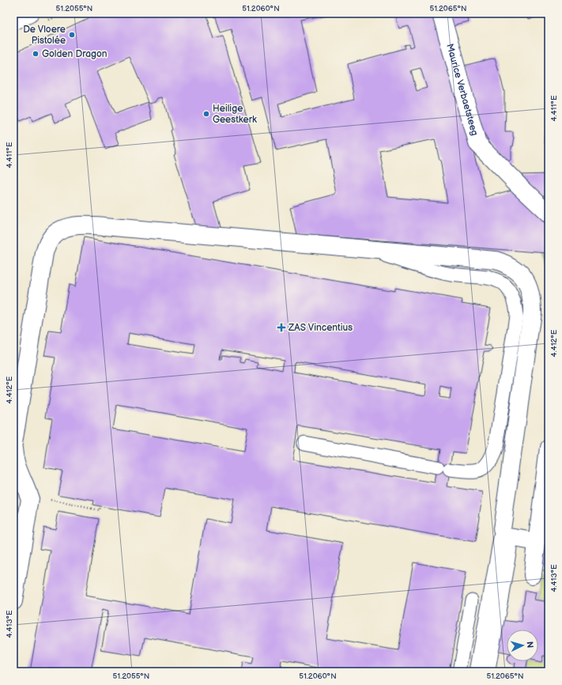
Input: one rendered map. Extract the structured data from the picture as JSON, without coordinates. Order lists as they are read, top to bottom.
{
  "streets": {
    "street": ["Maurice Verbaetsteeg"]
  },
  "places": {
    "other": ["De Vloere Pistolée", "Golden Dragon", "Heilige Geestkerk"],
    "health": ["ZAS Vincentius"]
  },
  "north": "right",
  "coordinates": [
    "51.2055°N",
    "51.2060°N",
    "51.2065°N",
    "4.411°E",
    "4.412°E",
    "4.413°E"
  ]
}
